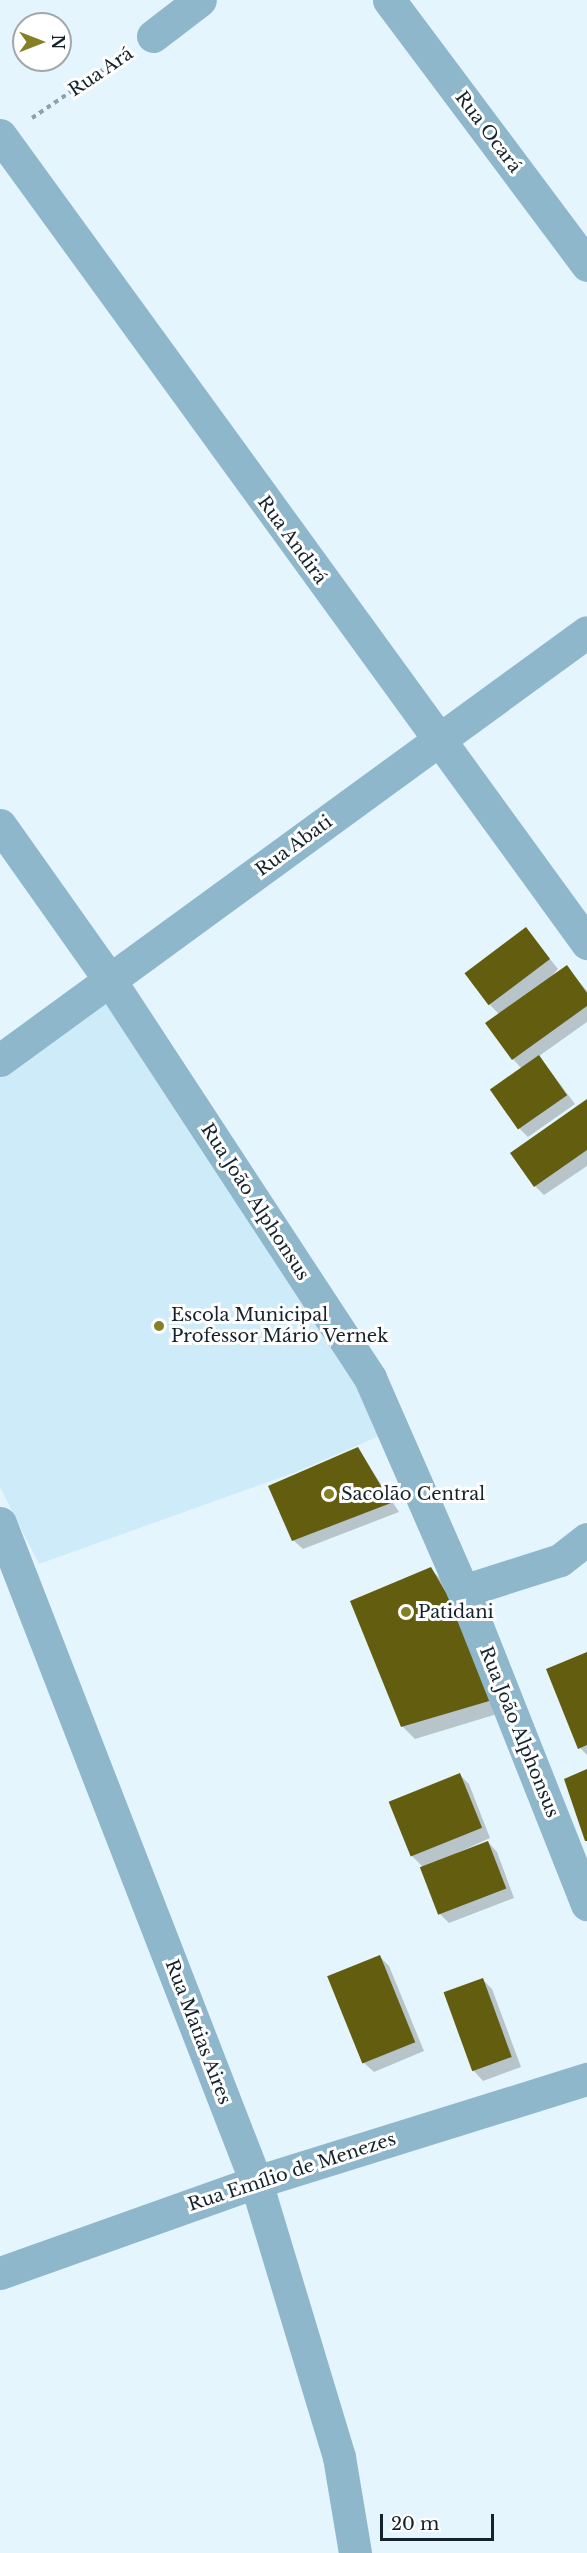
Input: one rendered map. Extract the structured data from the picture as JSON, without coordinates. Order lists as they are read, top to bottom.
{
  "streets": {
    "street": [
      "Rua Ará",
      "Rua Ocará",
      "Rua Andirá",
      "Rua Abati",
      "Rua João Alphonsus",
      "Rua Matias Aires",
      "Rua Emílio de Menezes"
    ]
  },
  "crossings": [
    ["Rua Ará", "Rua Andirá"],
    ["Rua Andirá", "Rua Abati"],
    ["Rua Abati", "Rua João Alphonsus"],
    ["Rua Matias Aires", "Rua Emílio de Menezes"]
  ],
  "places": ["Escola Municipal Professor Mário Vernek", "Sacolão Central", "Patidani"],
  "scale_bar": "20 m",
  "north": "right"
}
